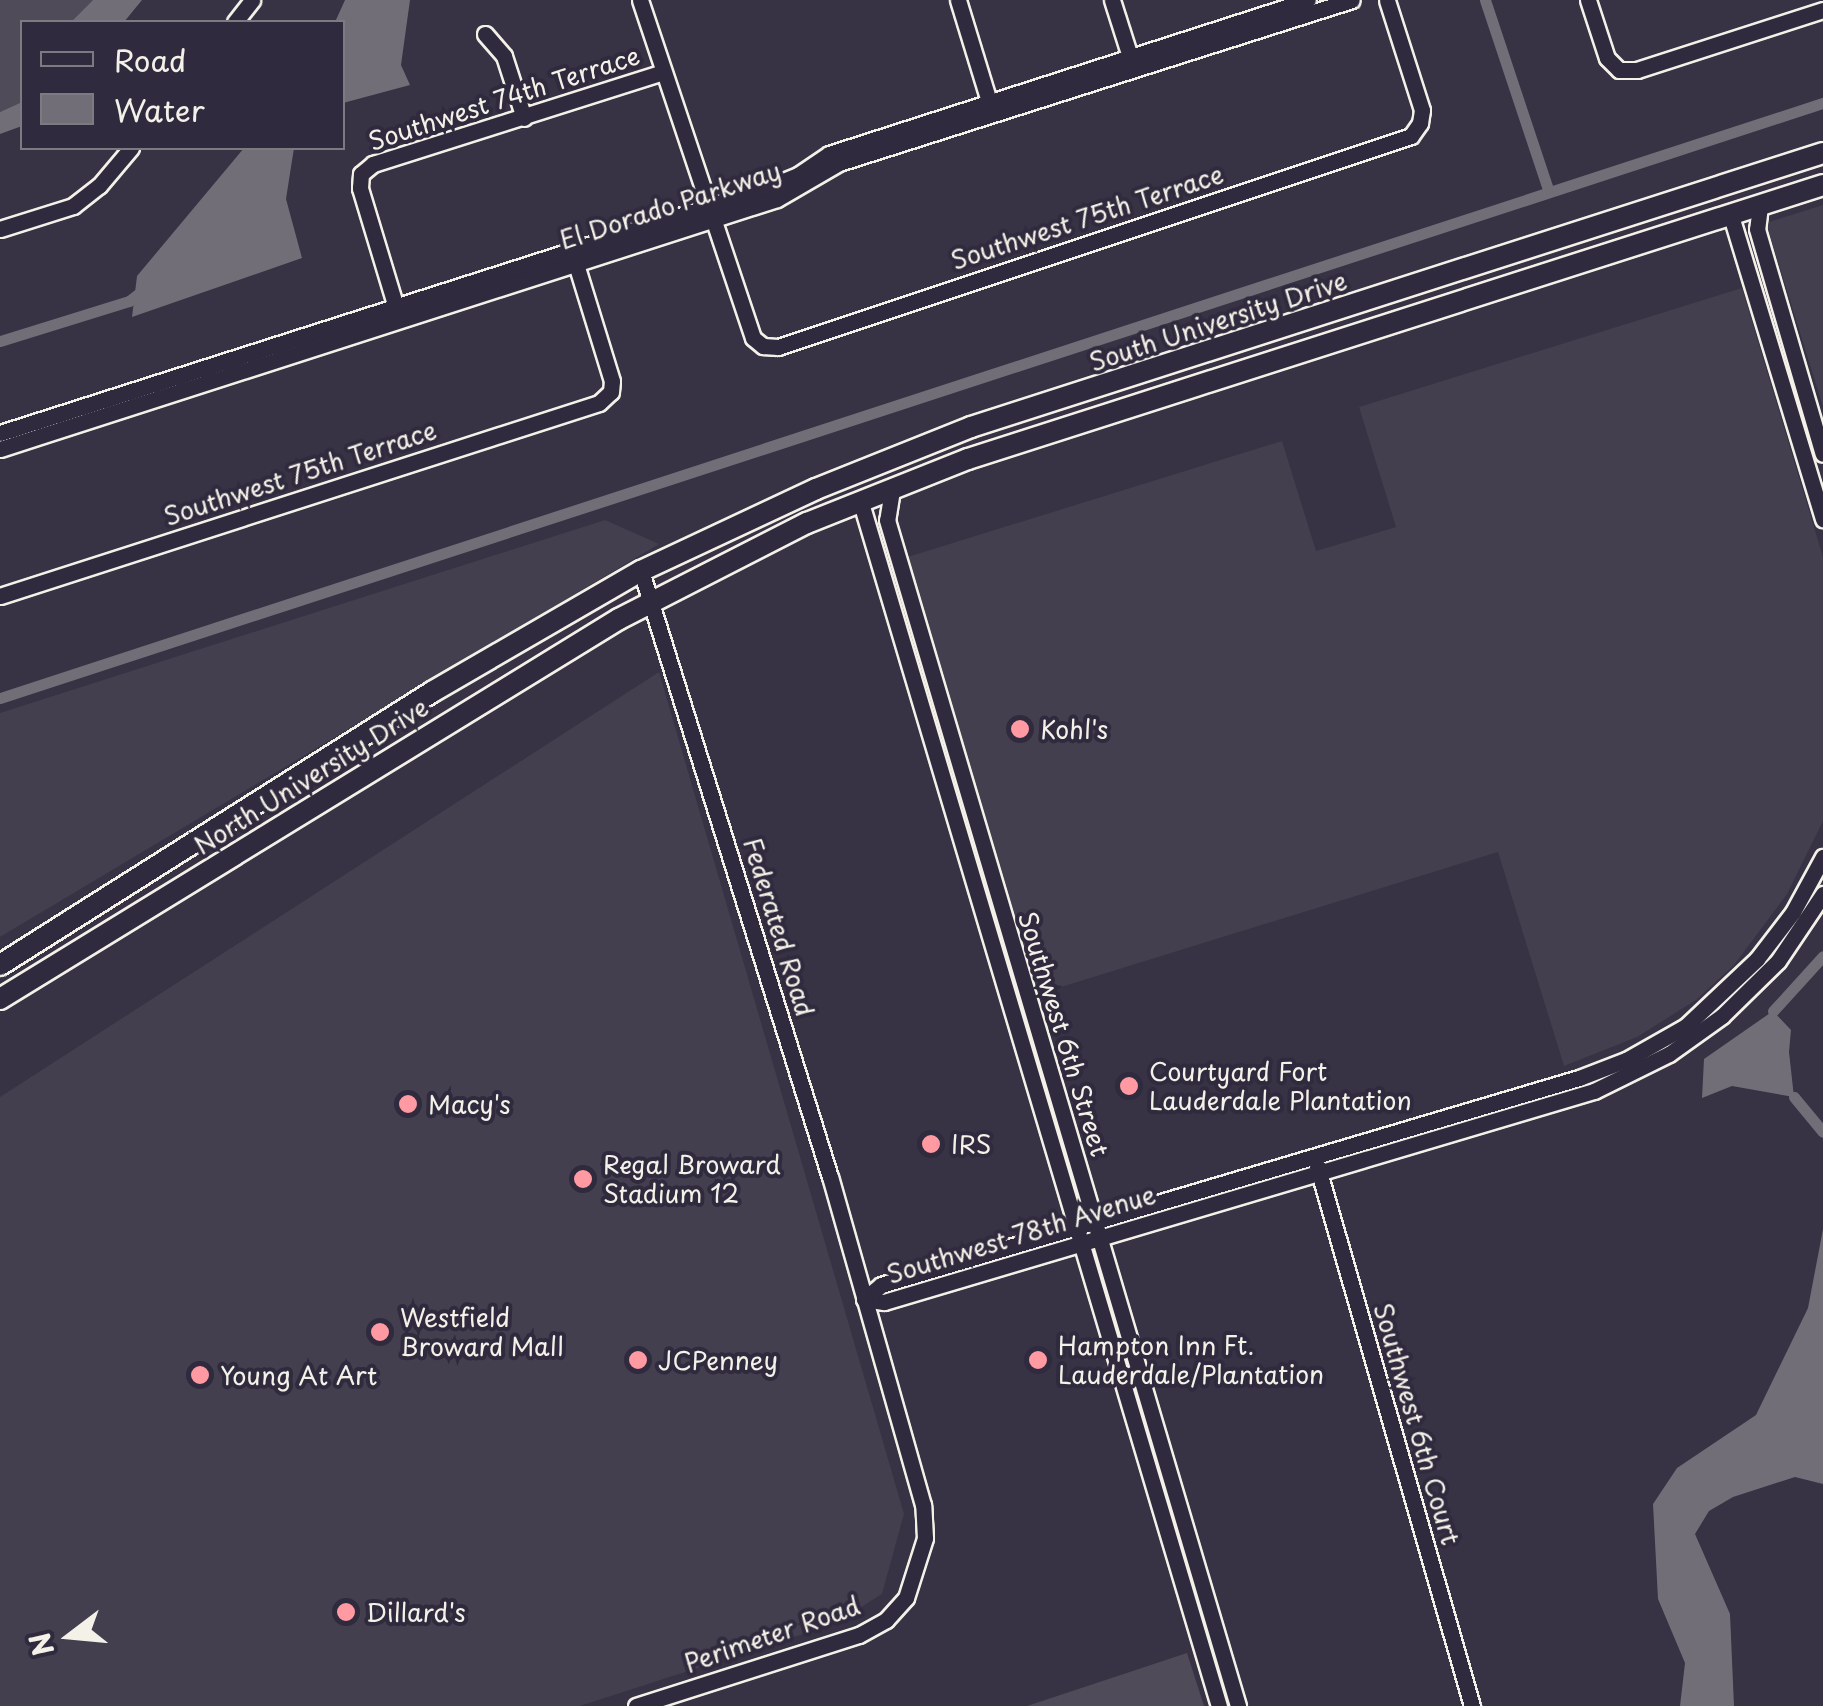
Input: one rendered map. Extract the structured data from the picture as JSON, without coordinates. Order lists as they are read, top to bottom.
{
  "streets": {
    "main road": ["South University Drive", "North University Drive"],
    "street": [
      "Southwest 74th Terrace",
      "El Dorado Parkway",
      "Southwest 75th Terrace",
      "Federated Road",
      "Southwest 6th Street",
      "Southwest 78th Avenue",
      "Southwest 6th Court",
      "Perimeter Road"
    ]
  },
  "crossings": [
    ["Southwest 74th Terrace", "El Dorado Parkway"],
    ["El Dorado Parkway", "Southwest 75th Terrace"],
    ["South University Drive", "North University Drive"],
    ["South University Drive", "Federated Road"],
    ["North University Drive", "Federated Road"],
    ["Federated Road", "Southwest 78th Avenue"],
    ["Federated Road", "Perimeter Road"],
    ["Southwest 6th Street", "Southwest 78th Avenue"],
    ["Southwest 78th Avenue", "Southwest 6th Court"],
    ["Southwest 78th Avenue", "Perimeter Road"]
  ],
  "places": [
    "Kohl's",
    "Courtyard Fort Lauderdale Plantation",
    "Macy's",
    "IRS",
    "Regal Broward Stadium 12",
    "Westfield Broward Mall",
    "JCPenney",
    "Hampton Inn Ft. Lauderdale/Plantation",
    "Young At Art",
    "Dillard's"
  ],
  "legend": ["Road", "Water"],
  "north": "left"
}
